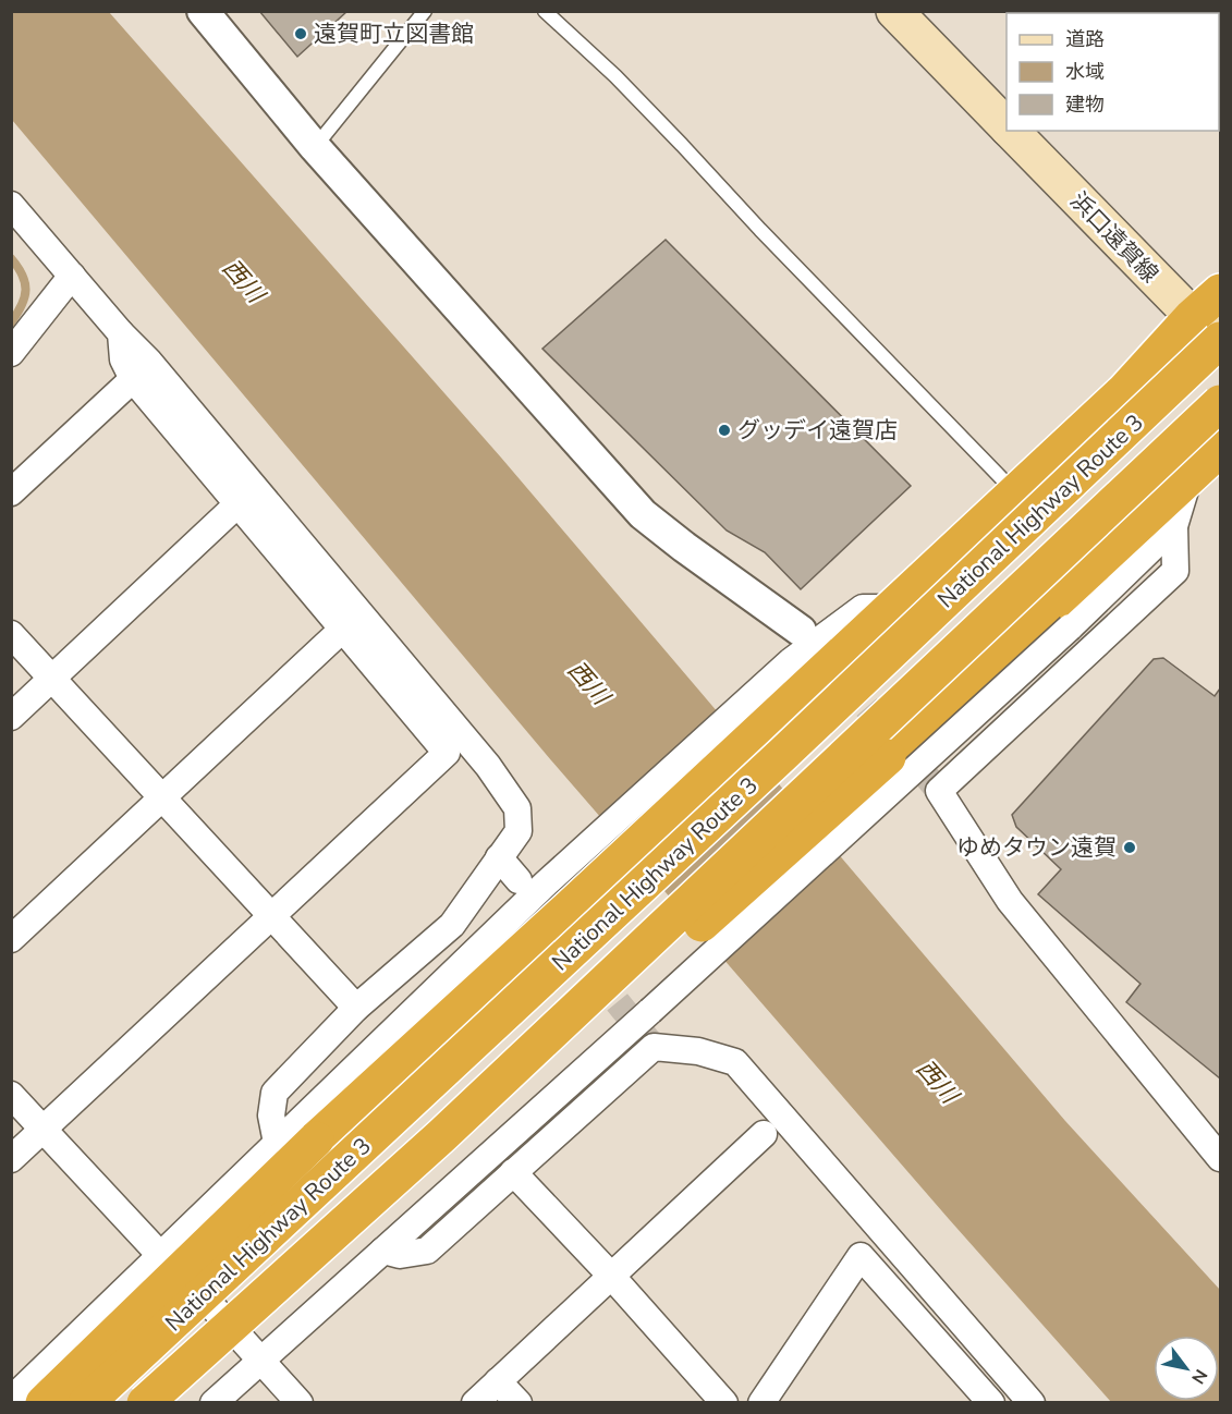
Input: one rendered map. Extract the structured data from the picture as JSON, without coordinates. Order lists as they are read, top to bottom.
{
  "streets": {
    "highway": ["National Highway Route 3"],
    "main road": ["浜口遠賀線"]
  },
  "crossings": [
    ["浜口遠賀線", "National Highway Route 3"]
  ],
  "water": ["西川"],
  "places": ["遠賀町立図書館", "グッデイ遠賀店", "ゆめタウン遠賀"],
  "legend": ["道路", "水域", "建物"],
  "north": "bottom right"
}
